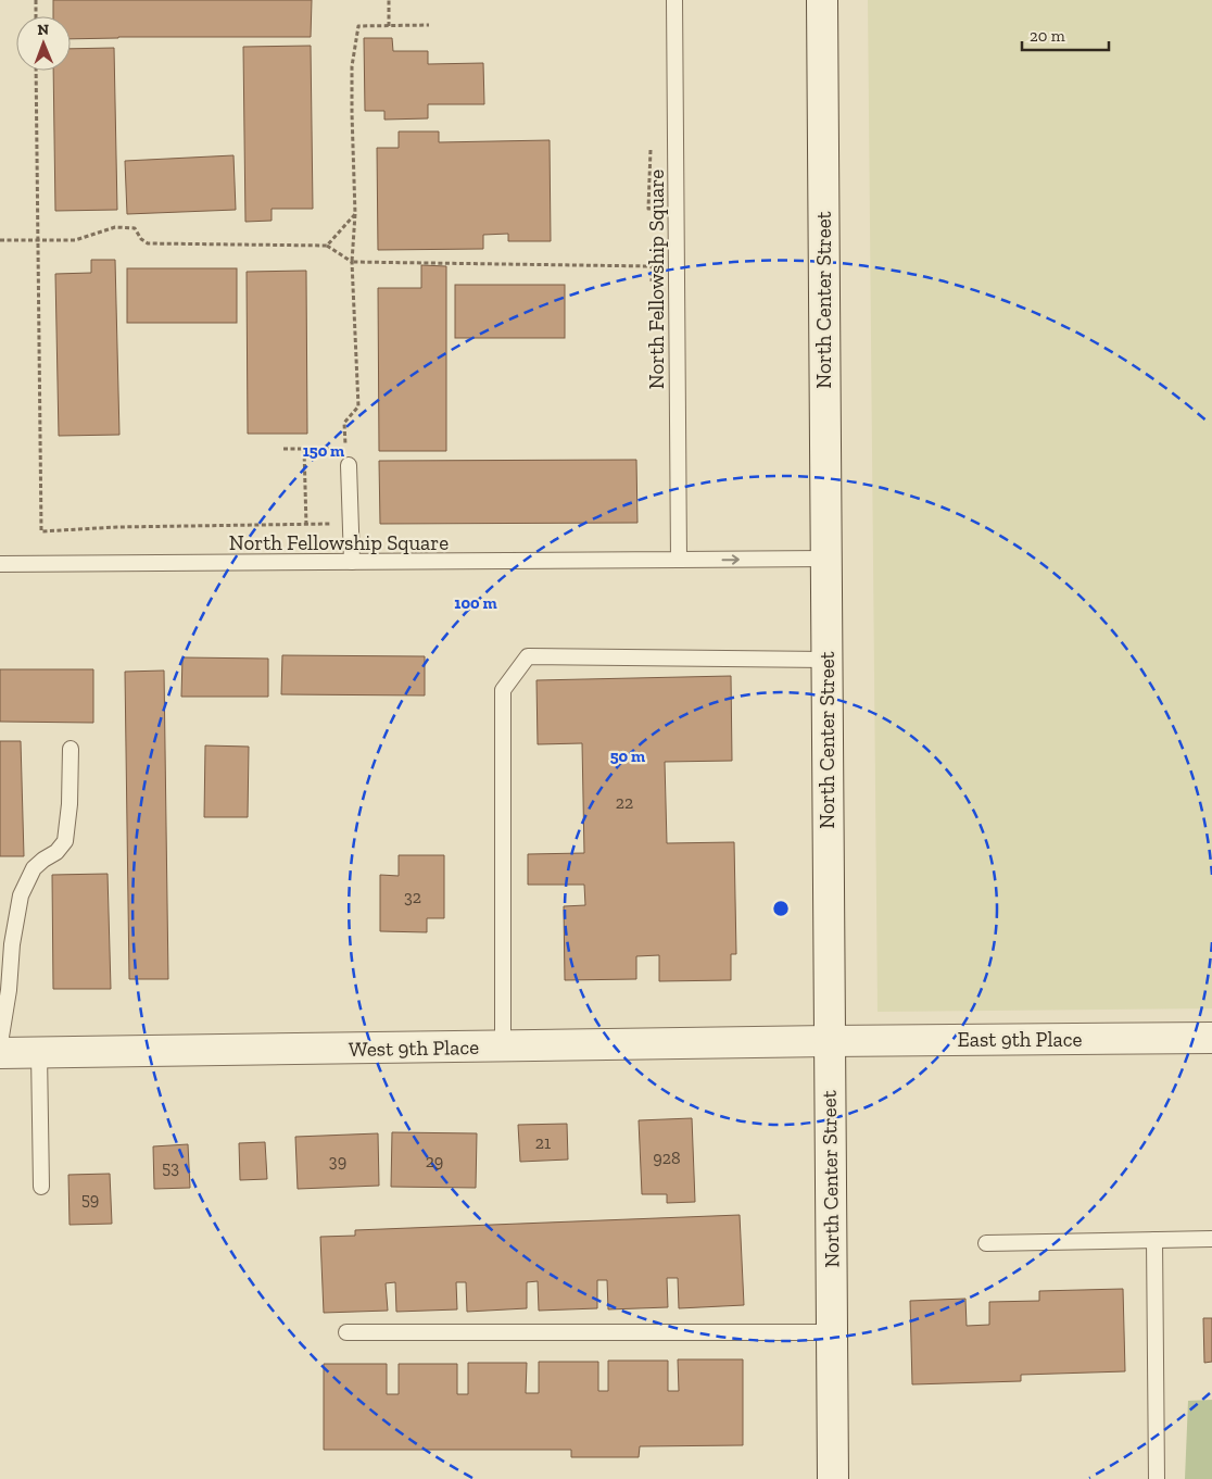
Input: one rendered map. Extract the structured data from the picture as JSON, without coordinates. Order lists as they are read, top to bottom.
{
  "streets": {
    "street": ["North Center Street", "East 9th Place", "West 9th Place"],
    "lane": ["North Fellowship Square"]
  },
  "crossings": [
    ["North Fellowship Square", "North Center Street"],
    ["North Center Street", "East 9th Place"],
    ["North Center Street", "West 9th Place"],
    ["East 9th Place", "West 9th Place"]
  ],
  "house_numbers": [
    "22",
    "32",
    "21",
    "928",
    "39",
    "29",
    "53",
    "59"
  ],
  "scale_bar": "20 m",
  "north": "top",
  "rings": ["150 m", "100 m", "50 m"]
}
